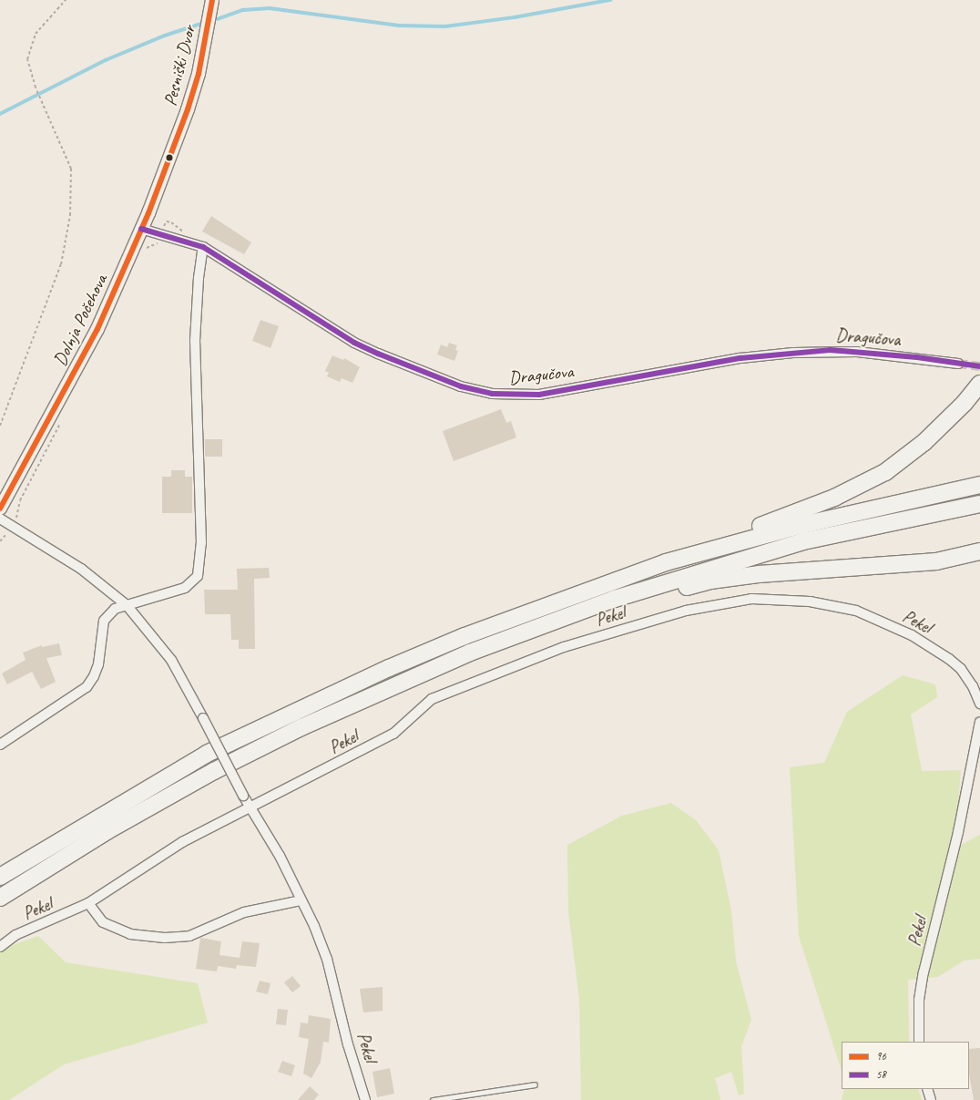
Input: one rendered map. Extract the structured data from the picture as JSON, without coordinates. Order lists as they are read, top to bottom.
{
  "streets": {
    "main road": ["Pesniški Dvor", "Dolnja Počehova"],
    "street": ["Dragučova", "Pekel"]
  },
  "crossings": [
    ["Pesniški Dvor", "Dolnja Počehova"],
    ["Dolnja Počehova", "Dragučova"]
  ],
  "lines": ["transit line 96", "transit line 58"],
  "legend": ["96", "58"]
}
